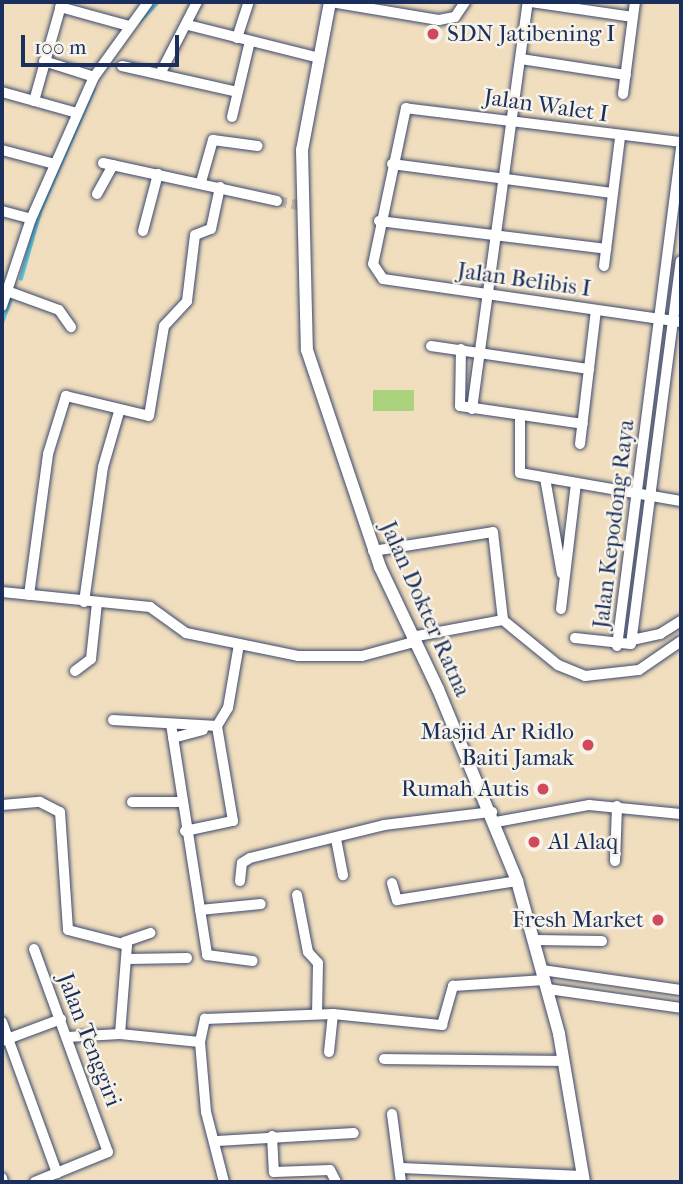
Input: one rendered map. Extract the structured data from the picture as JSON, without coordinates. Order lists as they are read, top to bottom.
{
  "streets": {
    "street": [
      "Jalan Walet I",
      "Jalan Belibis I",
      "Jalan Kepodong Raya",
      "Jalan Dokter Ratna",
      "Jalan Tenggiri"
    ]
  },
  "crossings": [
    ["Jalan Belibis I", "Jalan Kepodong Raya"]
  ],
  "places": [
    "SDN Jatibening I",
    "Masjid Ar Ridlo Baiti Jamak",
    "Rumah Autis",
    "Al Alaq",
    "Fresh Market"
  ],
  "scale_bar": "100 m"
}
